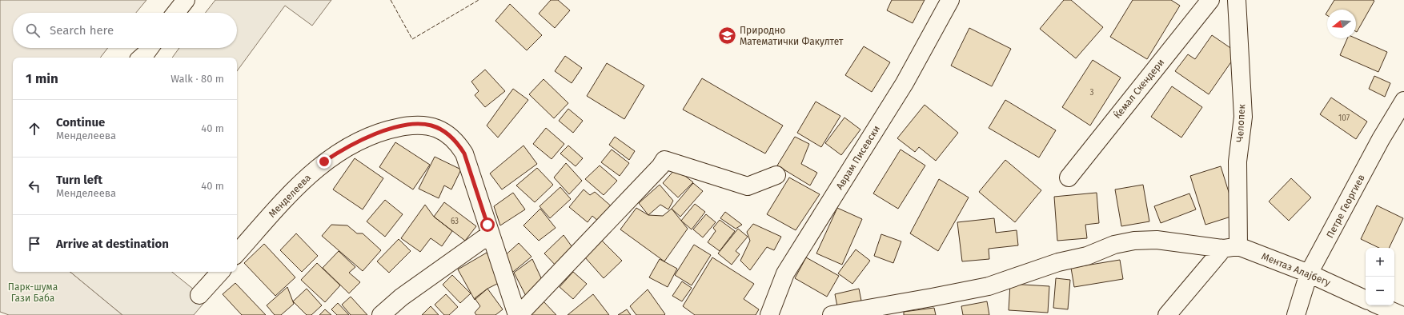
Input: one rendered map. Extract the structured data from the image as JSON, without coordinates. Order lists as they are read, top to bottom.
{
  "streets": {
    "street": [
      "Ќемал Скендери",
      "Челопек",
      "Аврам Писевски",
      "Менделеева",
      "Петре Георгиев",
      "Ментаз Алајбегу"
    ]
  },
  "crossings": [
    ["Челопек", "Ментаз Алајбегу"],
    ["Петре Георгиев", "Ментаз Алајбегу"]
  ],
  "parks": ["Парк-шума Гази Баба"],
  "places": {
    "school or university": ["Природно Математички Факултет"]
  },
  "house_numbers": ["3", "107", "63"],
  "north": "left",
  "page": {
    "search": "Search here",
    "heading": ["1 min", "Walk · 80 m"],
    "list": [
      ["Continue", "Менделеева", "40 m"],
      ["Turn left", "Менделеева", "40 m"],
      "Arrive at destination"
    ],
    "map_buttons": ["+", "−"]
  }
}
